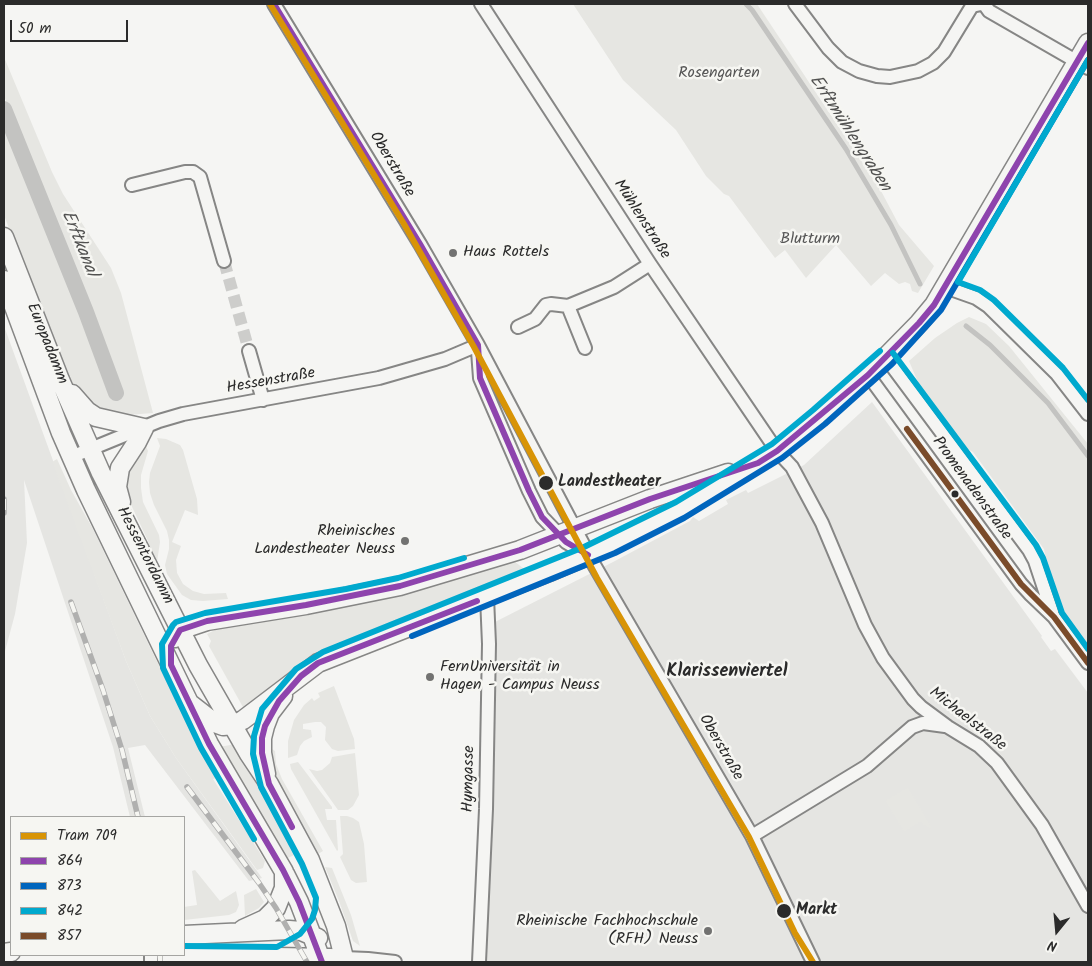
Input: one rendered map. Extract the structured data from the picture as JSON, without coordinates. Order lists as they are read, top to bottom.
{
  "streets": {
    "main road": ["Europadamm", "Hessentordamm"],
    "street": [
      "Oberstraße",
      "Mühlenstraße",
      "Hessenstraße",
      "Promenadenstraße",
      "Michaelstraße",
      "Hymgasse"
    ]
  },
  "crossings": [
    ["Oberstraße", "Hessenstraße"],
    ["Mühlenstraße", "Michaelstraße"],
    ["Europadamm", "Hessenstraße"],
    ["Europadamm", "Hessentordamm"],
    ["Hessenstraße", "Hessentordamm"]
  ],
  "districts": ["Klarissenviertel"],
  "water": ["Erftmühlengraben", "Erftkanal"],
  "parks": ["Rosengarten", "Blutturm"],
  "places": [
    "Haus Rottels",
    "Landestheater",
    "Rheinisches Landestheater Neuss",
    "FernUniversität in Hagen - Campus Neuss",
    "Markt",
    "Rheinische Fachhochschule (RFH) Neuss"
  ],
  "lines": [
    "tram line 709",
    "transit line 864",
    "transit line 873",
    "transit line 842",
    "transit line 857"
  ],
  "legend": [
    "Tram 709",
    "864",
    "873",
    "842",
    "857"
  ],
  "scale_bar": "50 m",
  "north": "bottom"
}
